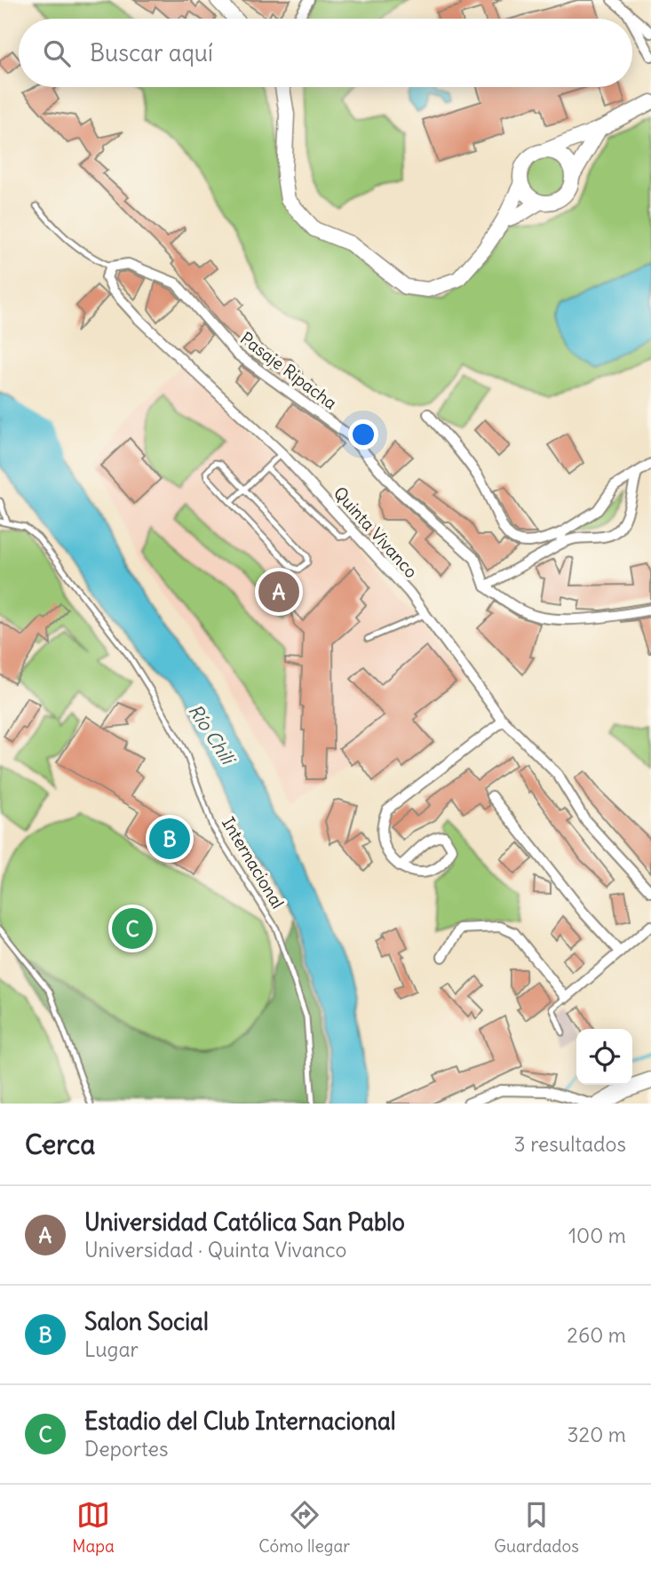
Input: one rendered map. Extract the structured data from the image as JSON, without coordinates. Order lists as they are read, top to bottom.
{
  "streets": {
    "street": ["Pasaje Ripacha", "Quinta Vivanco"],
    "lane": ["Internacional"]
  },
  "crossings": [
    ["Pasaje Ripacha", "Quinta Vivanco"]
  ],
  "water": ["Río Chili"],
  "page": {
    "search": "Buscar aquí",
    "pins": ["A", "B", "C"],
    "heading": ["Cerca", "3 resultados"],
    "list": [
      {
        "mark": "A",
        "name": "Universidad Católica San Pablo",
        "note": "Universidad · Quinta Vivanco",
        "value": "100 m"
      },
      {
        "mark": "B",
        "name": "Salon Social",
        "note": "Lugar",
        "value": "260 m"
      },
      {
        "mark": "C",
        "name": "Estadio del Club Internacional",
        "note": "Deportes",
        "value": "320 m"
      }
    ],
    "nav": ["Mapa", "Cómo llegar", "Guardados"]
  }
}
